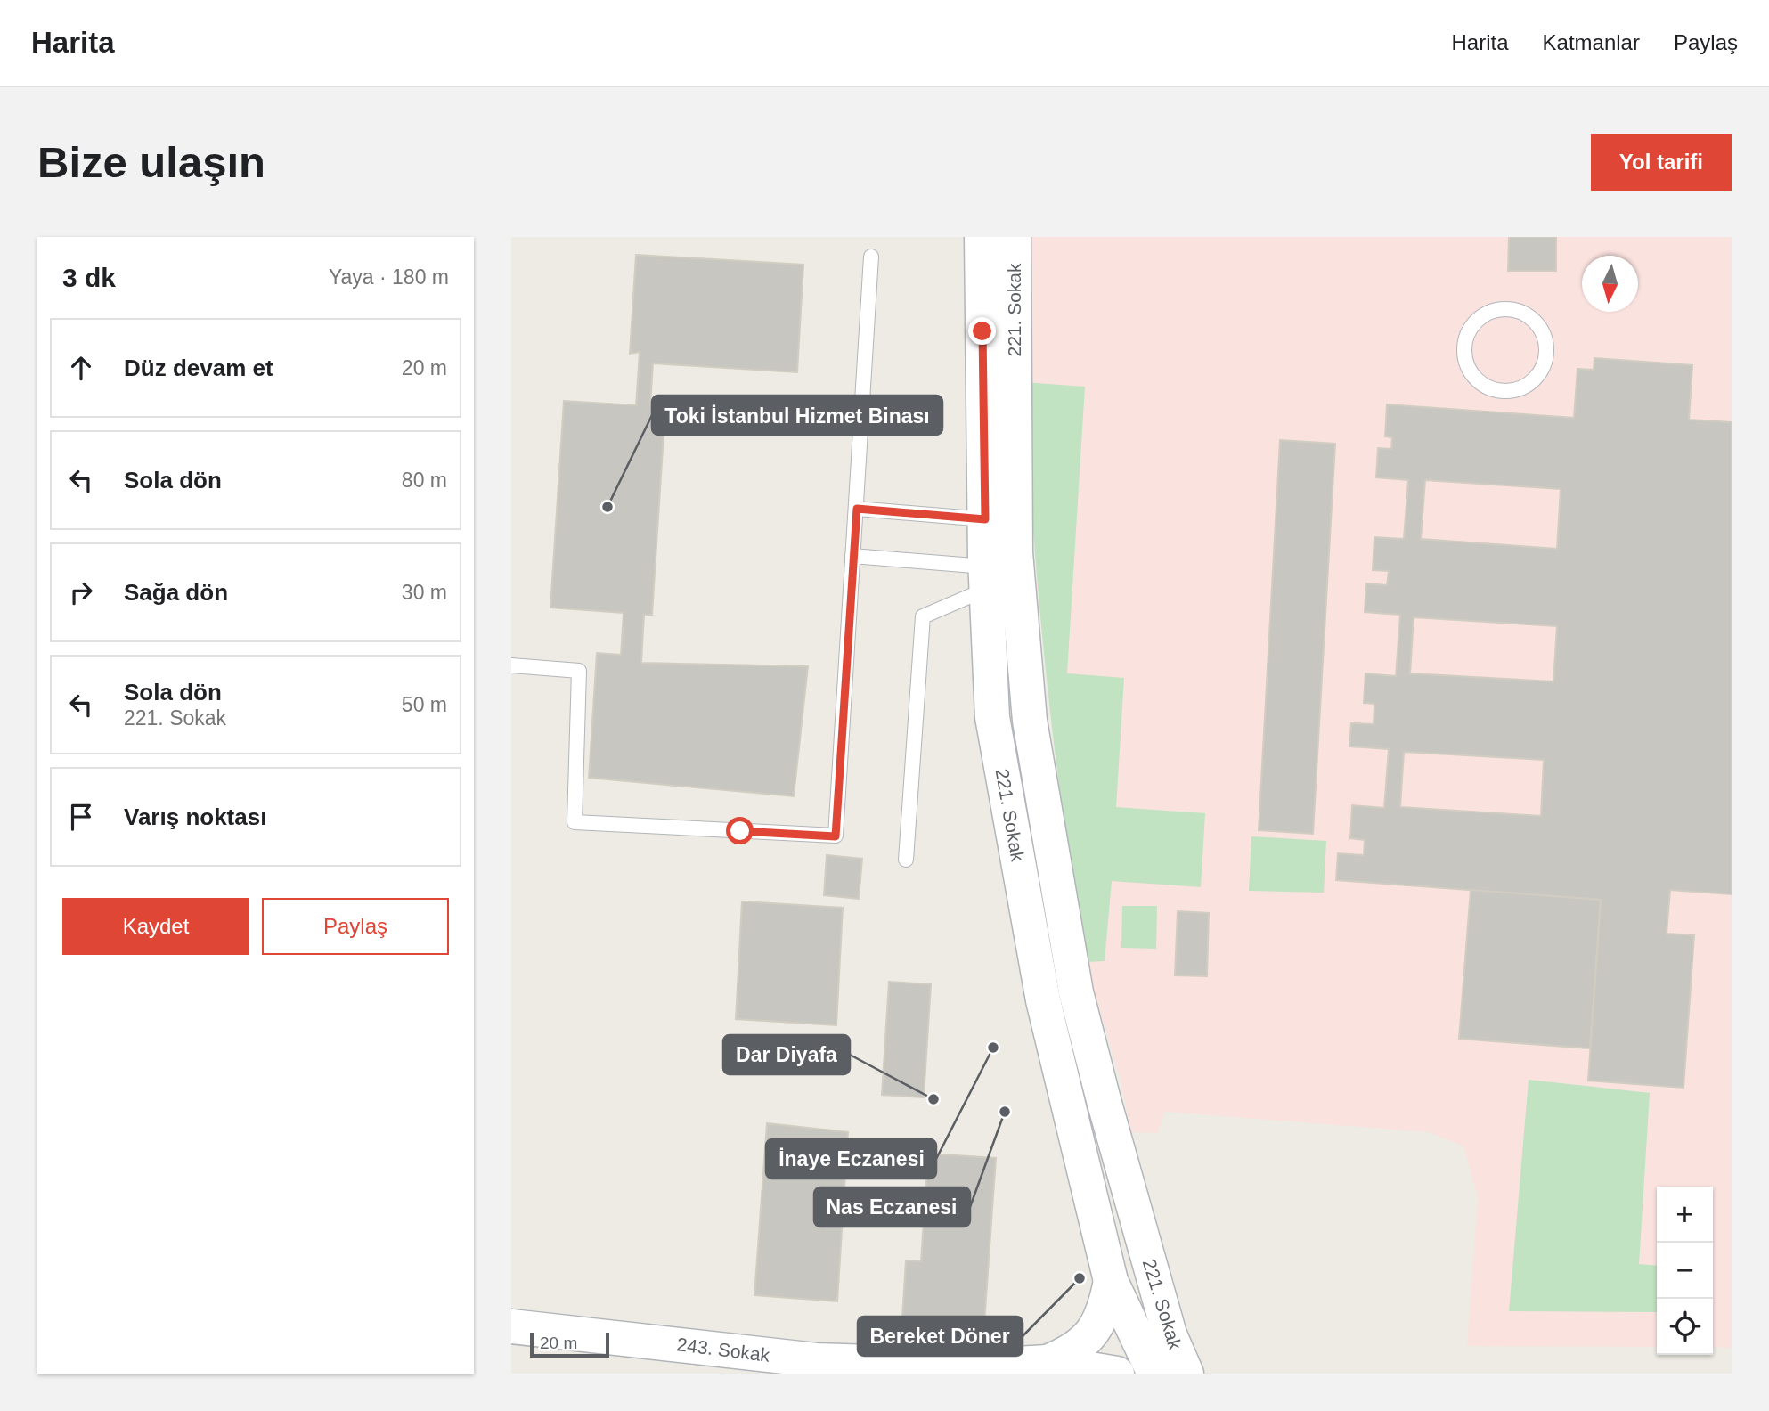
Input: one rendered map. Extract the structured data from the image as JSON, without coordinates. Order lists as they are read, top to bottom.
{
  "streets": {
    "street": ["221. Sokak", "243. Sokak"]
  },
  "crossings": [
    ["221. Sokak", "243. Sokak"]
  ],
  "places": [
    "Toki İstanbul Hizmet Binası",
    "İnaye Eczanesi",
    "Dar Diyafa",
    "Nas Eczanesi",
    "Bereket Döner"
  ],
  "scale_bar": "20 m",
  "north": "bottom",
  "page": {
    "header": "Harita",
    "nav": ["Harita", "Katmanlar", "Paylaş"],
    "buttons": [
      "Yol tarifi",
      ["Kaydet", "Paylaş"]
    ],
    "title": "Bize ulaşın",
    "heading": ["3 dk", "Yaya · 180 m"],
    "list": [
      ["Düz devam et", "20 m"],
      ["Sola dön", "80 m"],
      ["Sağa dön", "30 m"],
      ["Sola dön", "221. Sokak", "50 m"],
      "Varış noktası"
    ],
    "map_buttons": ["+", "−"],
    "scale": "20 m"
  }
}
